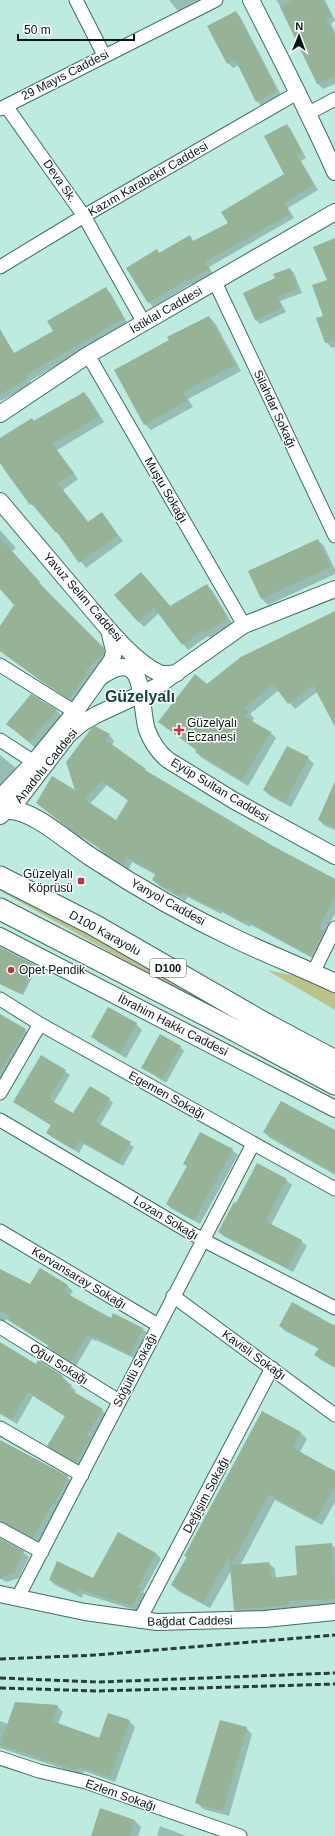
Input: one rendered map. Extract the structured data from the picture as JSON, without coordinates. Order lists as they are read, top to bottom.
{
  "streets": {
    "highway": ["D100 Karayolu", "D100"],
    "main road": ["Yanyol Caddesi"],
    "street": [
      "29 Mayıs Caddesi",
      "Kazım Karabekir Caddesi",
      "Deva Sk.",
      "İstiklal Caddesi",
      "Silahdar Sokağı",
      "Muştu Sokağı",
      "Yavuz Selim Caddesi",
      "Anadolu Caddesi",
      "Eyüp Sultan Caddesi",
      "İbrahim Hakkı Caddesi",
      "Egemen Sokağı",
      "Lozan Sokağı",
      "Kervansaray Sokağı",
      "Kavisli Sokağı",
      "Oğul Sokağı",
      "Söğütlü Sokağı",
      "Değişim Sokağı",
      "Bağdat Caddesi",
      "Ezlem Sokağı"
    ]
  },
  "crossings": [
    ["29 Mayıs Caddesi", "Deva Sk."],
    ["Kazım Karabekir Caddesi", "Deva Sk."],
    ["Deva Sk.", "İstiklal Caddesi"],
    ["İstiklal Caddesi", "Silahdar Sokağı"],
    ["İstiklal Caddesi", "Muştu Sokağı"],
    ["Muştu Sokağı", "Anadolu Caddesi"],
    ["Yavuz Selim Caddesi", "Anadolu Caddesi"],
    ["Anadolu Caddesi", "Eyüp Sultan Caddesi"],
    ["Anadolu Caddesi", "Yanyol Caddesi"],
    ["Egemen Sokağı", "Söğütlü Sokağı"],
    ["Lozan Sokağı", "Söğütlü Sokağı"],
    ["Kervansaray Sokağı", "Söğütlü Sokağı"],
    ["Kavisli Sokağı", "Söğütlü Sokağı"],
    ["Kavisli Sokağı", "Değişim Sokağı"],
    ["Oğul Sokağı", "Söğütlü Sokağı"],
    ["Söğütlü Sokağı", "Bağdat Caddesi"],
    ["Değişim Sokağı", "Bağdat Caddesi"]
  ],
  "districts": ["Güzelyalı"],
  "places": {
    "health": ["Güzelyalı Eczanesi"],
    "transit": ["Güzelyalı Köprüsü"],
    "other": ["Opet Pendik"]
  },
  "scale_bar": "50 m",
  "north": "top"
}
